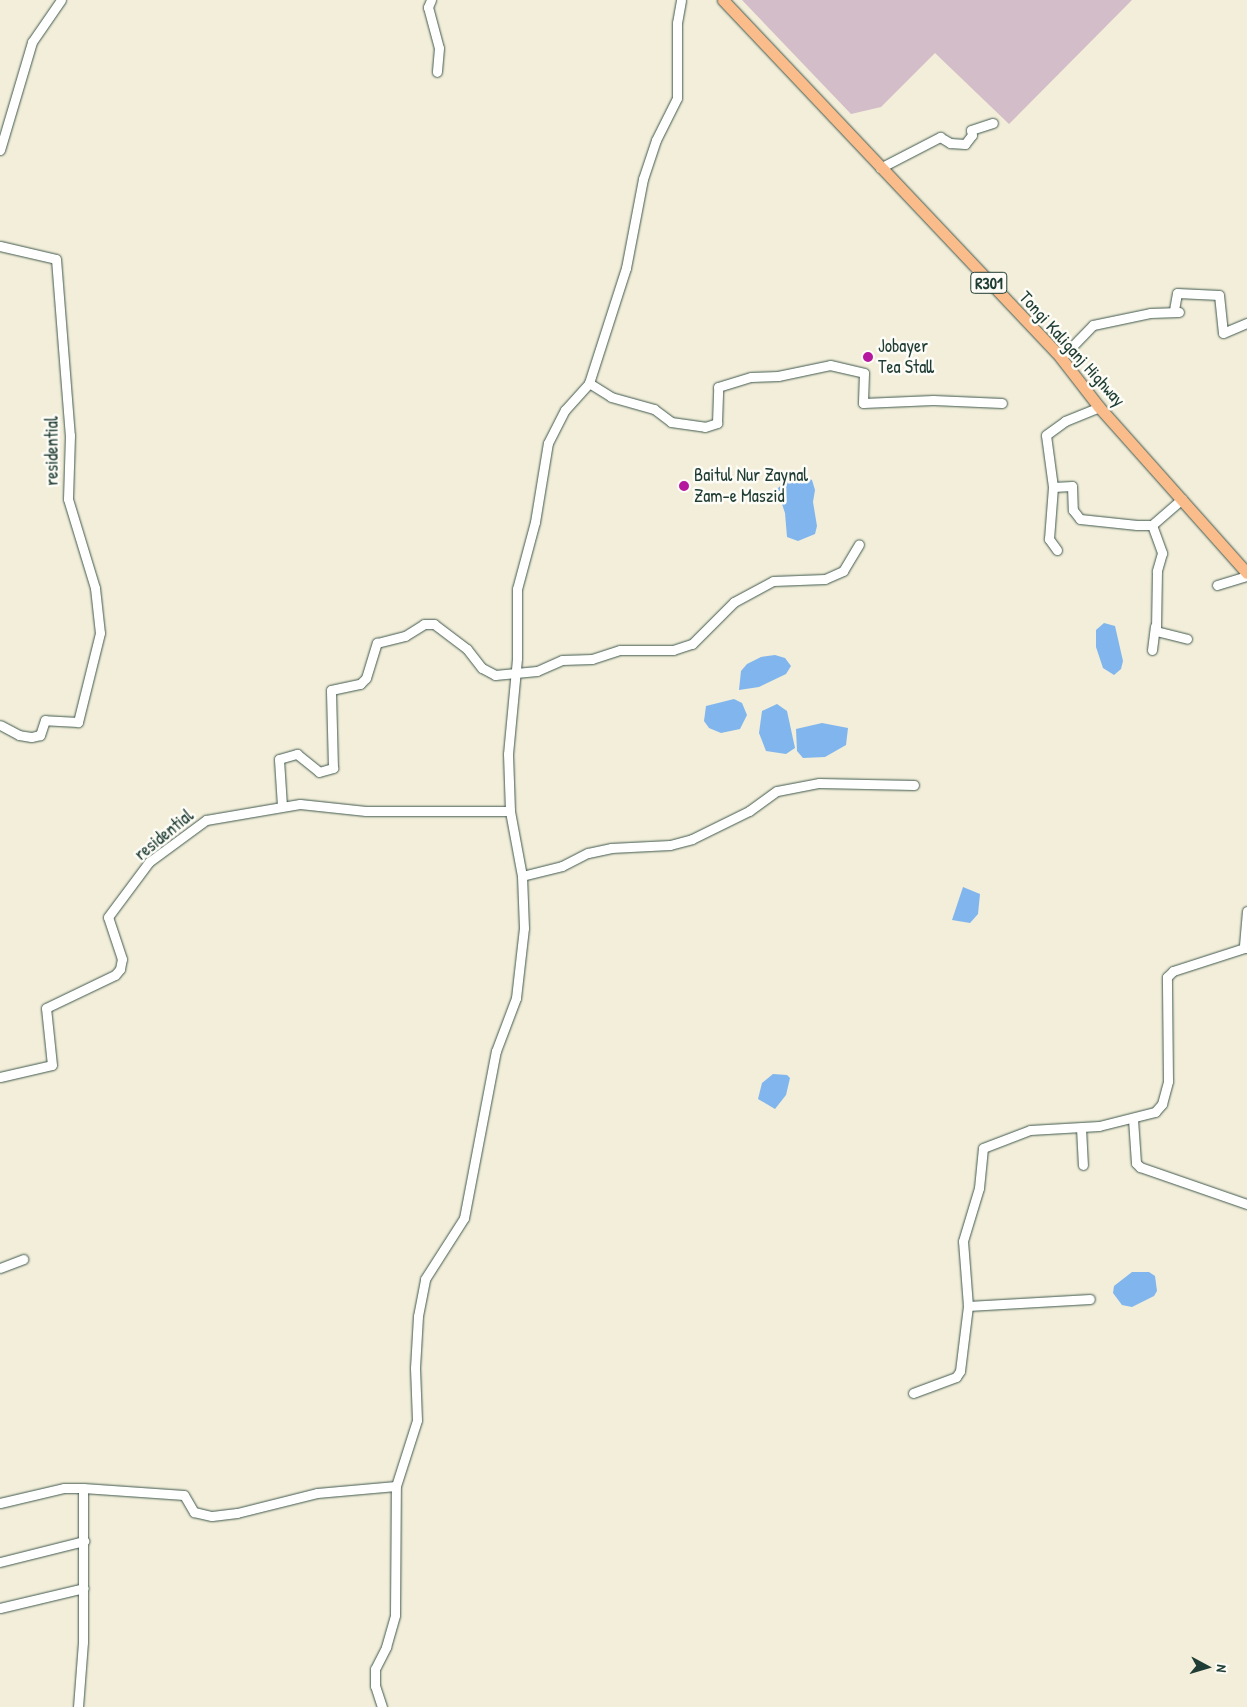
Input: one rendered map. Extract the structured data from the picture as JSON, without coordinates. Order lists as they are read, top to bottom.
{
  "streets": {
    "main road": ["R301", "Tongi Kaliganj Highway"],
    "street": ["residential"]
  },
  "places": ["Jobayer Tea Stall", "Baitul Nur Zaynal Zam-e Maszid"],
  "north": "right"
}
